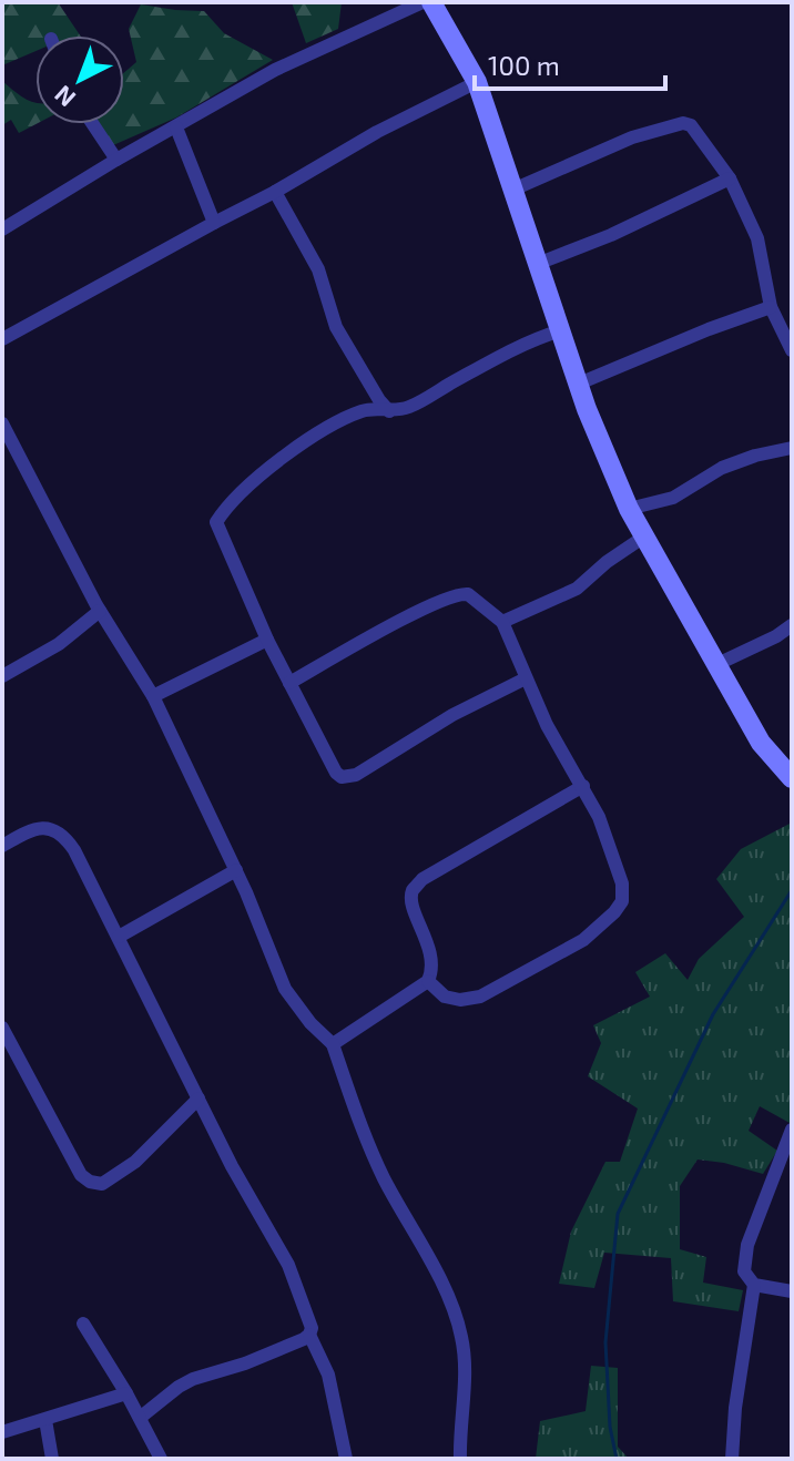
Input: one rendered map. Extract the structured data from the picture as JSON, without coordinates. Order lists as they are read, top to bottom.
{
  "scale_bar": "100 m",
  "north": "bottom left"
}
